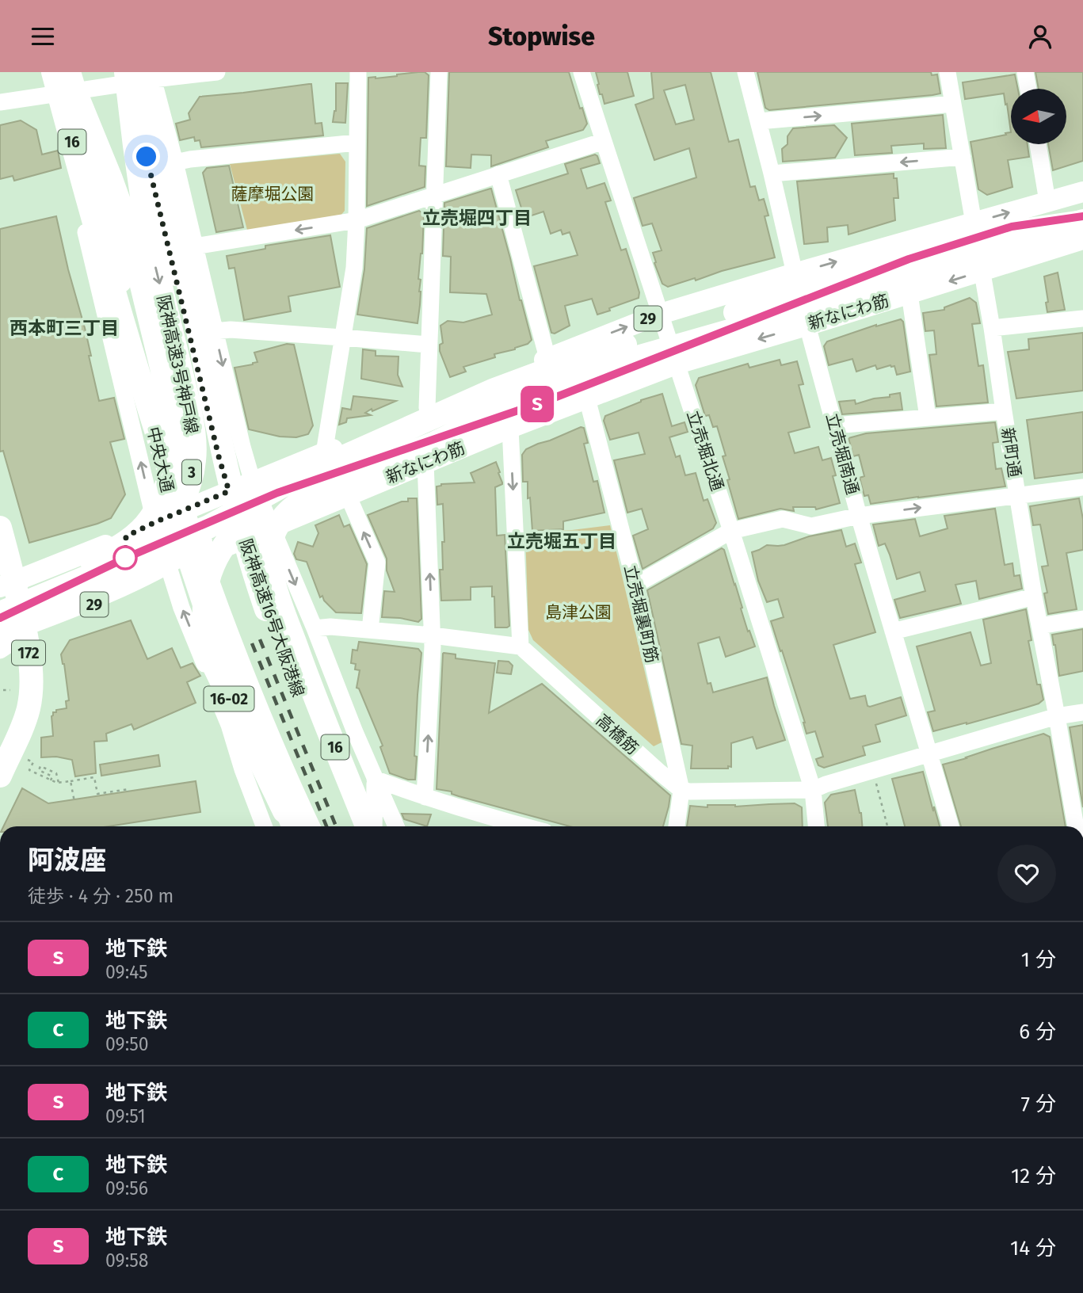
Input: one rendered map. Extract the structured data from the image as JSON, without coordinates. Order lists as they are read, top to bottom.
{
  "streets": {
    "highway": [
      "16",
      "阪神高速3号神戸線",
      "3",
      "阪神高速16号大阪港線",
      "172",
      "16-02"
    ],
    "main road": ["新なにわ筋", "29", "中央大通"],
    "street": [
      "立売堀北通",
      "新町通",
      "立売堀南通",
      "立売堀裏町筋",
      "高橋筋"
    ]
  },
  "crossings": [
    ["新なにわ筋", "立売堀北通"],
    ["新なにわ筋", "新町通"],
    ["新なにわ筋", "立売堀南通"],
    ["新なにわ筋", "中央大通"],
    ["新なにわ筋", "立売堀裏町筋"],
    ["新なにわ筋", "172"],
    ["29", "阪神高速3号神戸線"],
    ["29", "立売堀北通"],
    ["29", "新町通"],
    ["29", "立売堀南通"],
    ["29", "中央大通"],
    ["29", "172"],
    ["29", "16-02"],
    ["阪神高速3号神戸線", "中央大通"],
    ["阪神高速3号神戸線", "阪神高速16号大阪港線"],
    ["阪神高速3号神戸線", "172"],
    ["新町通", "16-02"],
    ["立売堀裏町筋", "高橋筋"]
  ],
  "one_way": ["阪神高速3号神戸線"],
  "districts": ["立売堀四丁目", "西本町三丁目", "立売堀五丁目"],
  "parks": ["薩摩堀公園", "島津公園"],
  "lines": ["metro line S"],
  "north": "left",
  "page": {
    "header": "Stopwise",
    "on_map": "S",
    "heading": ["阿波座", "徒歩 · 4 分 · 250 m"],
    "list": [
      {
        "mark": "S",
        "name": "地下鉄",
        "note": "09:45",
        "value": "1 分"
      },
      {
        "mark": "C",
        "name": "地下鉄",
        "note": "09:50",
        "value": "6 分"
      },
      {
        "mark": "S",
        "name": "地下鉄",
        "note": "09:51",
        "value": "7 分"
      },
      {
        "mark": "C",
        "name": "地下鉄",
        "note": "09:56",
        "value": "12 分"
      },
      {
        "mark": "S",
        "name": "地下鉄",
        "note": "09:58",
        "value": "14 分"
      }
    ]
  }
}
